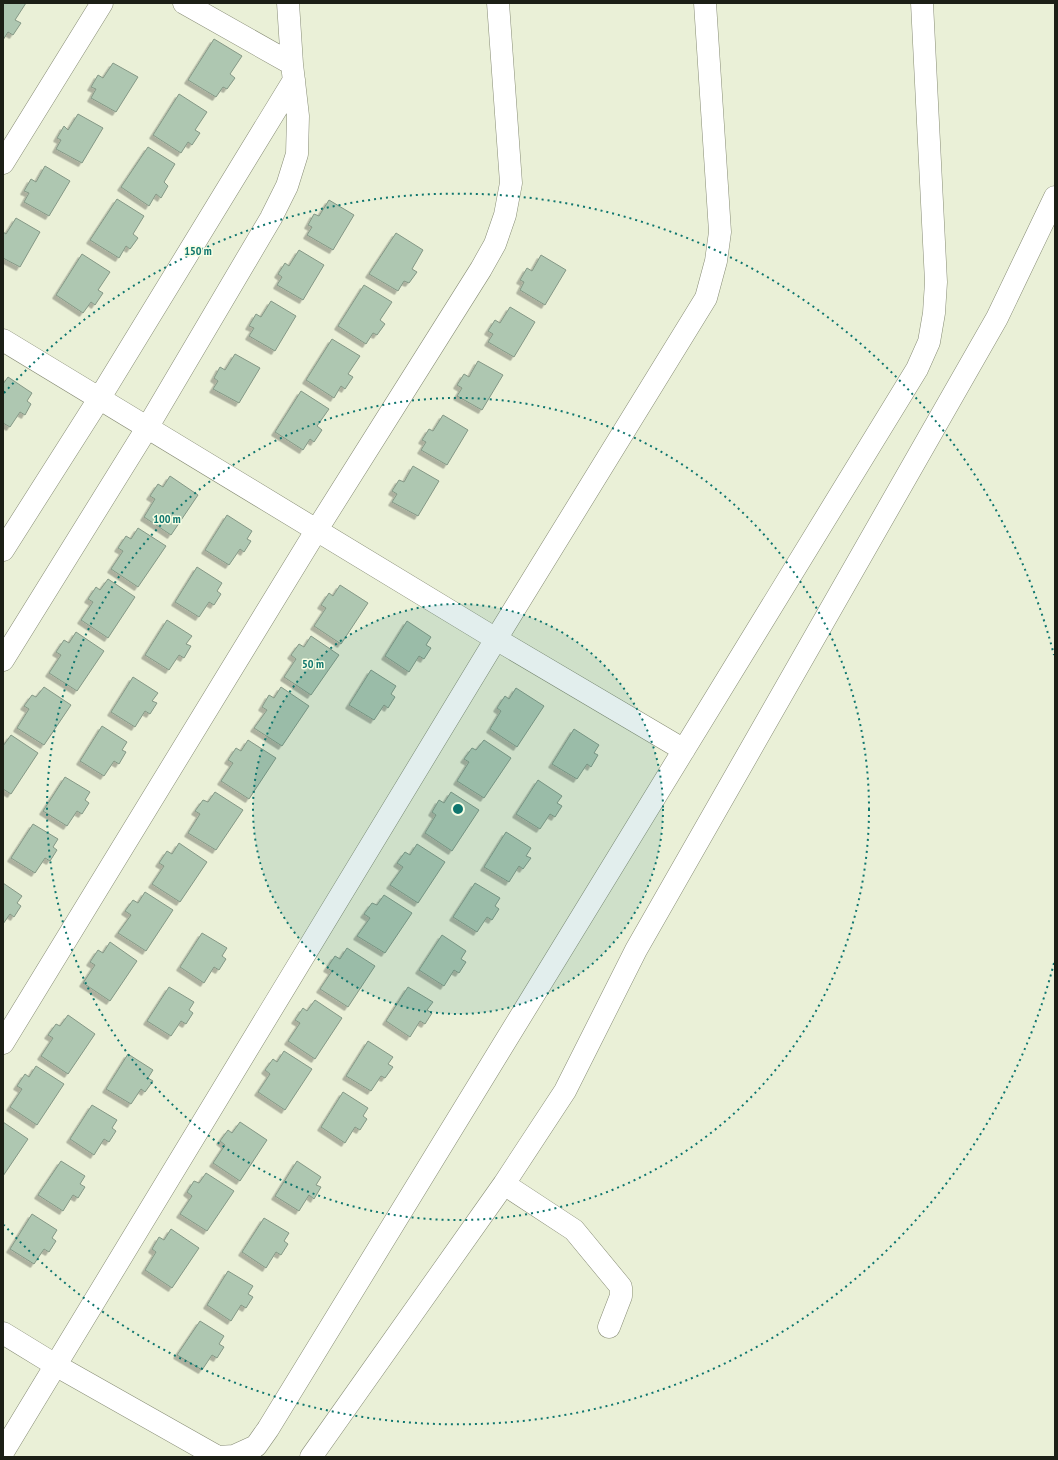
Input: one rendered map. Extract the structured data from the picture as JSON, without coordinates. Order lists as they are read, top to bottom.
{
  "rings": ["150 m", "100 m", "50 m"]
}
